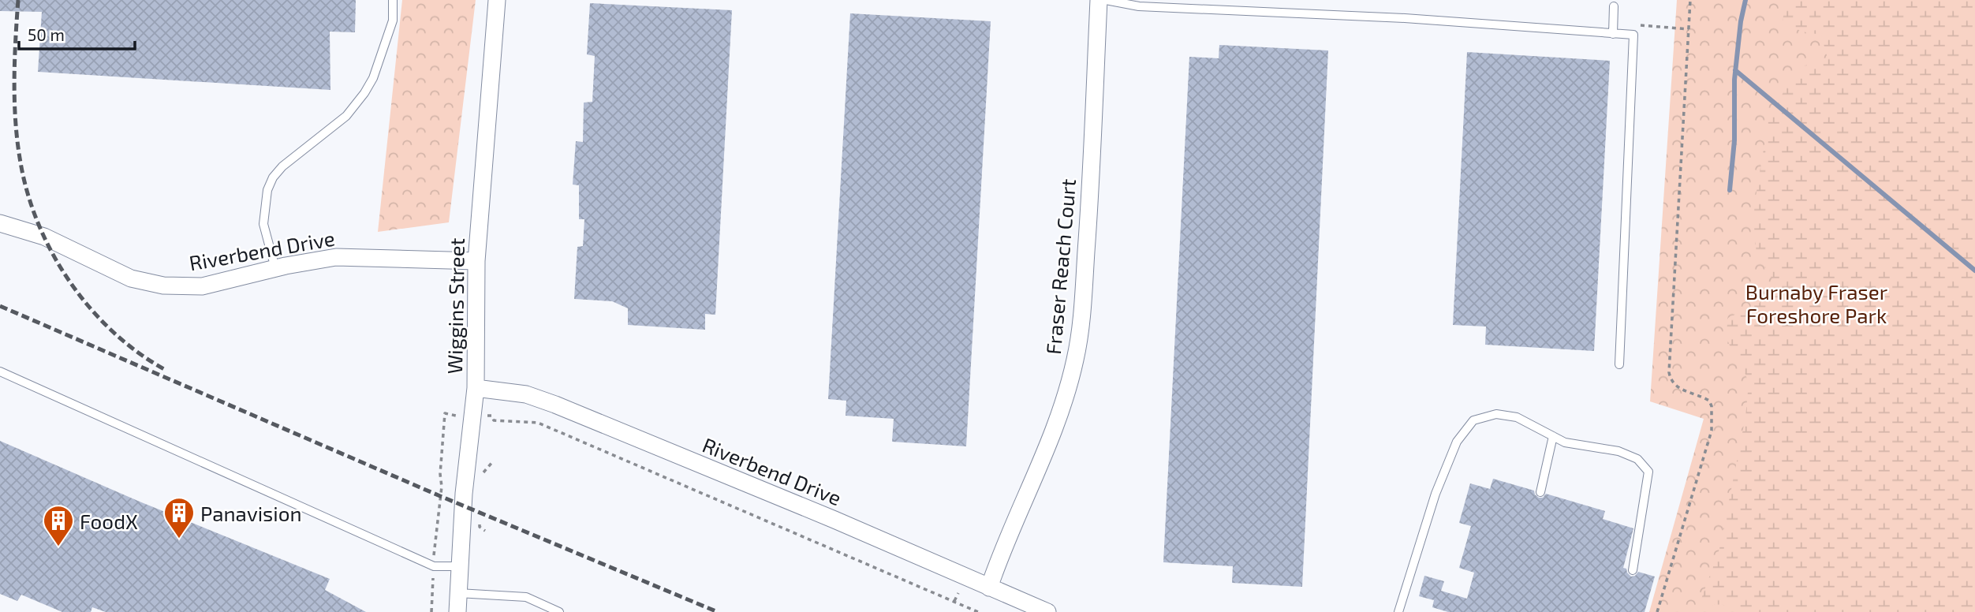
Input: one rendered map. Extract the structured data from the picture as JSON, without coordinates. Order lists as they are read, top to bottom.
{
  "streets": {
    "street": ["Riverbend Drive", "Fraser Reach Court", "Wiggins Street"]
  },
  "crossings": [
    ["Riverbend Drive", "Fraser Reach Court"],
    ["Riverbend Drive", "Wiggins Street"]
  ],
  "parks": ["Burnaby Fraser Foreshore Park"],
  "places": {
    "building": ["Panavision", "FoodX"]
  },
  "scale_bar": "50 m"
}
